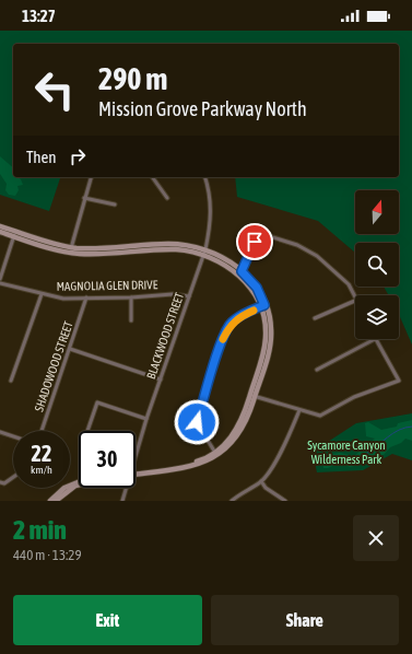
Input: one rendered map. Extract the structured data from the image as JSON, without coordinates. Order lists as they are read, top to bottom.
{
  "streets": {
    "street": ["MAGNOLIA GLEN DRIVE", "BLACKWOOD STREET", "SHADOWOOD STREET"]
  },
  "crossings": [
    ["MAGNOLIA GLEN DRIVE", "BLACKWOOD STREET"],
    ["MAGNOLIA GLEN DRIVE", "SHADOWOOD STREET"]
  ],
  "parks": ["Sycamore Canyon Wilderness Park"],
  "north": "top",
  "page": {
    "status": "13:27",
    "turn": ["290 m", "Mission Grove Parkway North"],
    "then": "Then",
    "speed": "22 km/h",
    "limit": "30",
    "heading": ["2 min", "440 m · 13:29"],
    "buttons": ["Exit", "Share"]
  }
}
